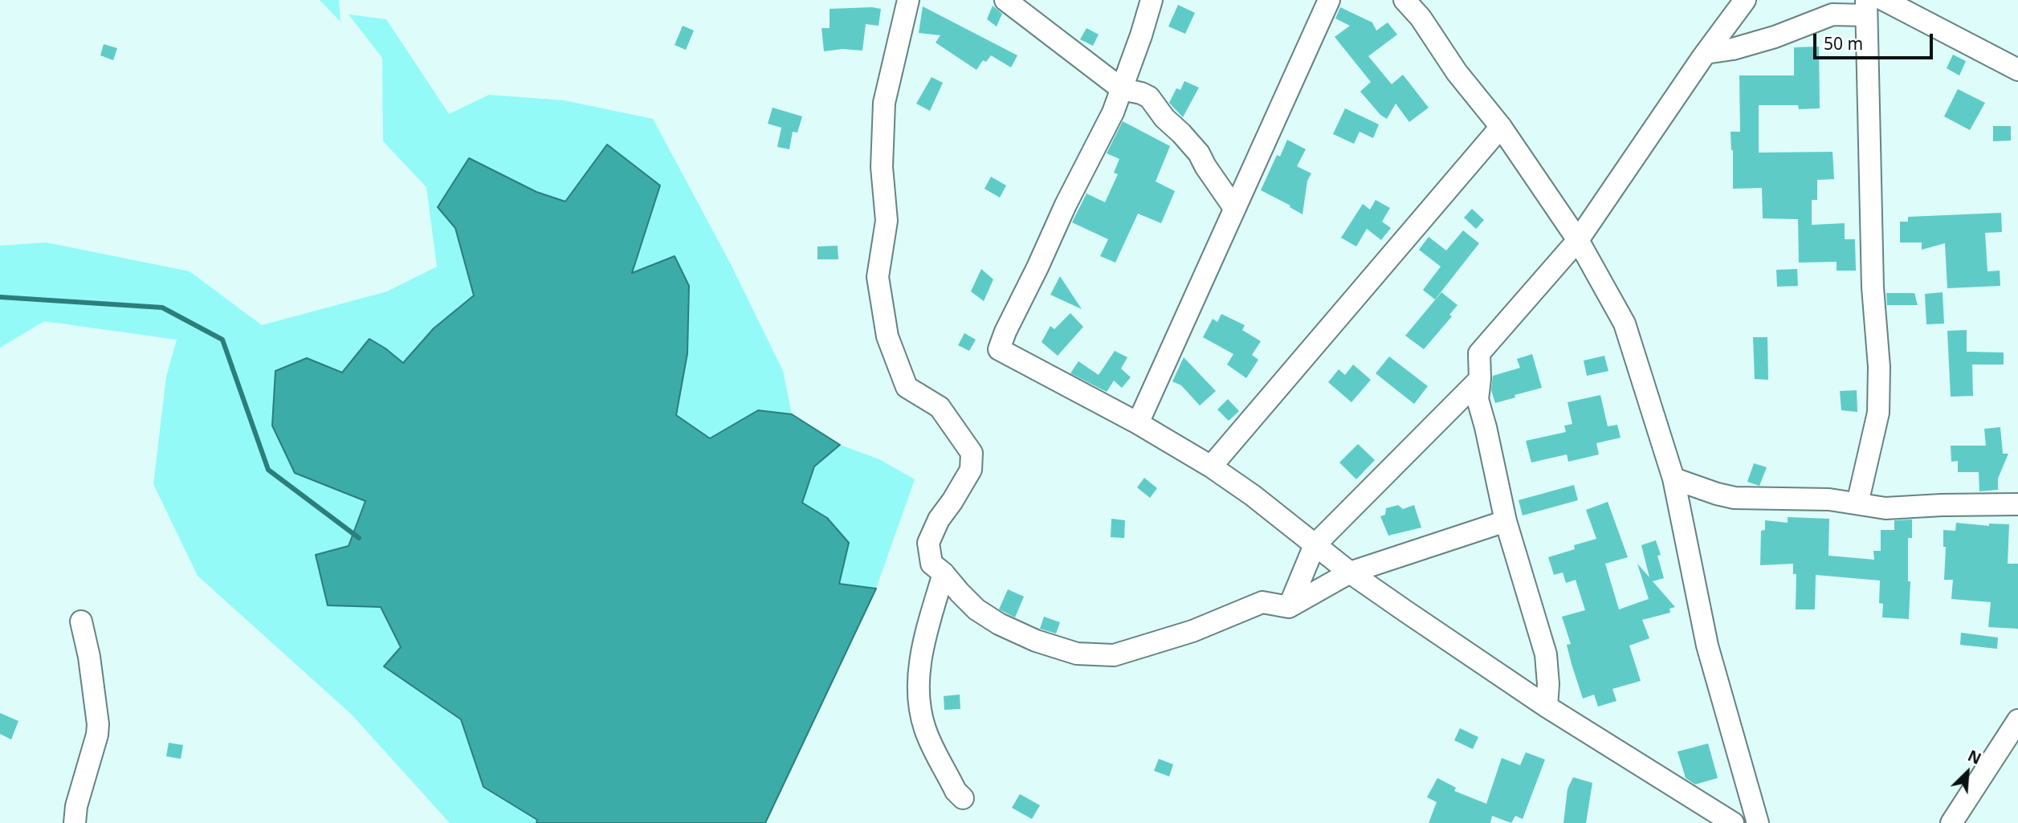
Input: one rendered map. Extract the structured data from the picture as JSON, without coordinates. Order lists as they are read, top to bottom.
{
  "scale_bar": "50 m",
  "north": "top right"
}
